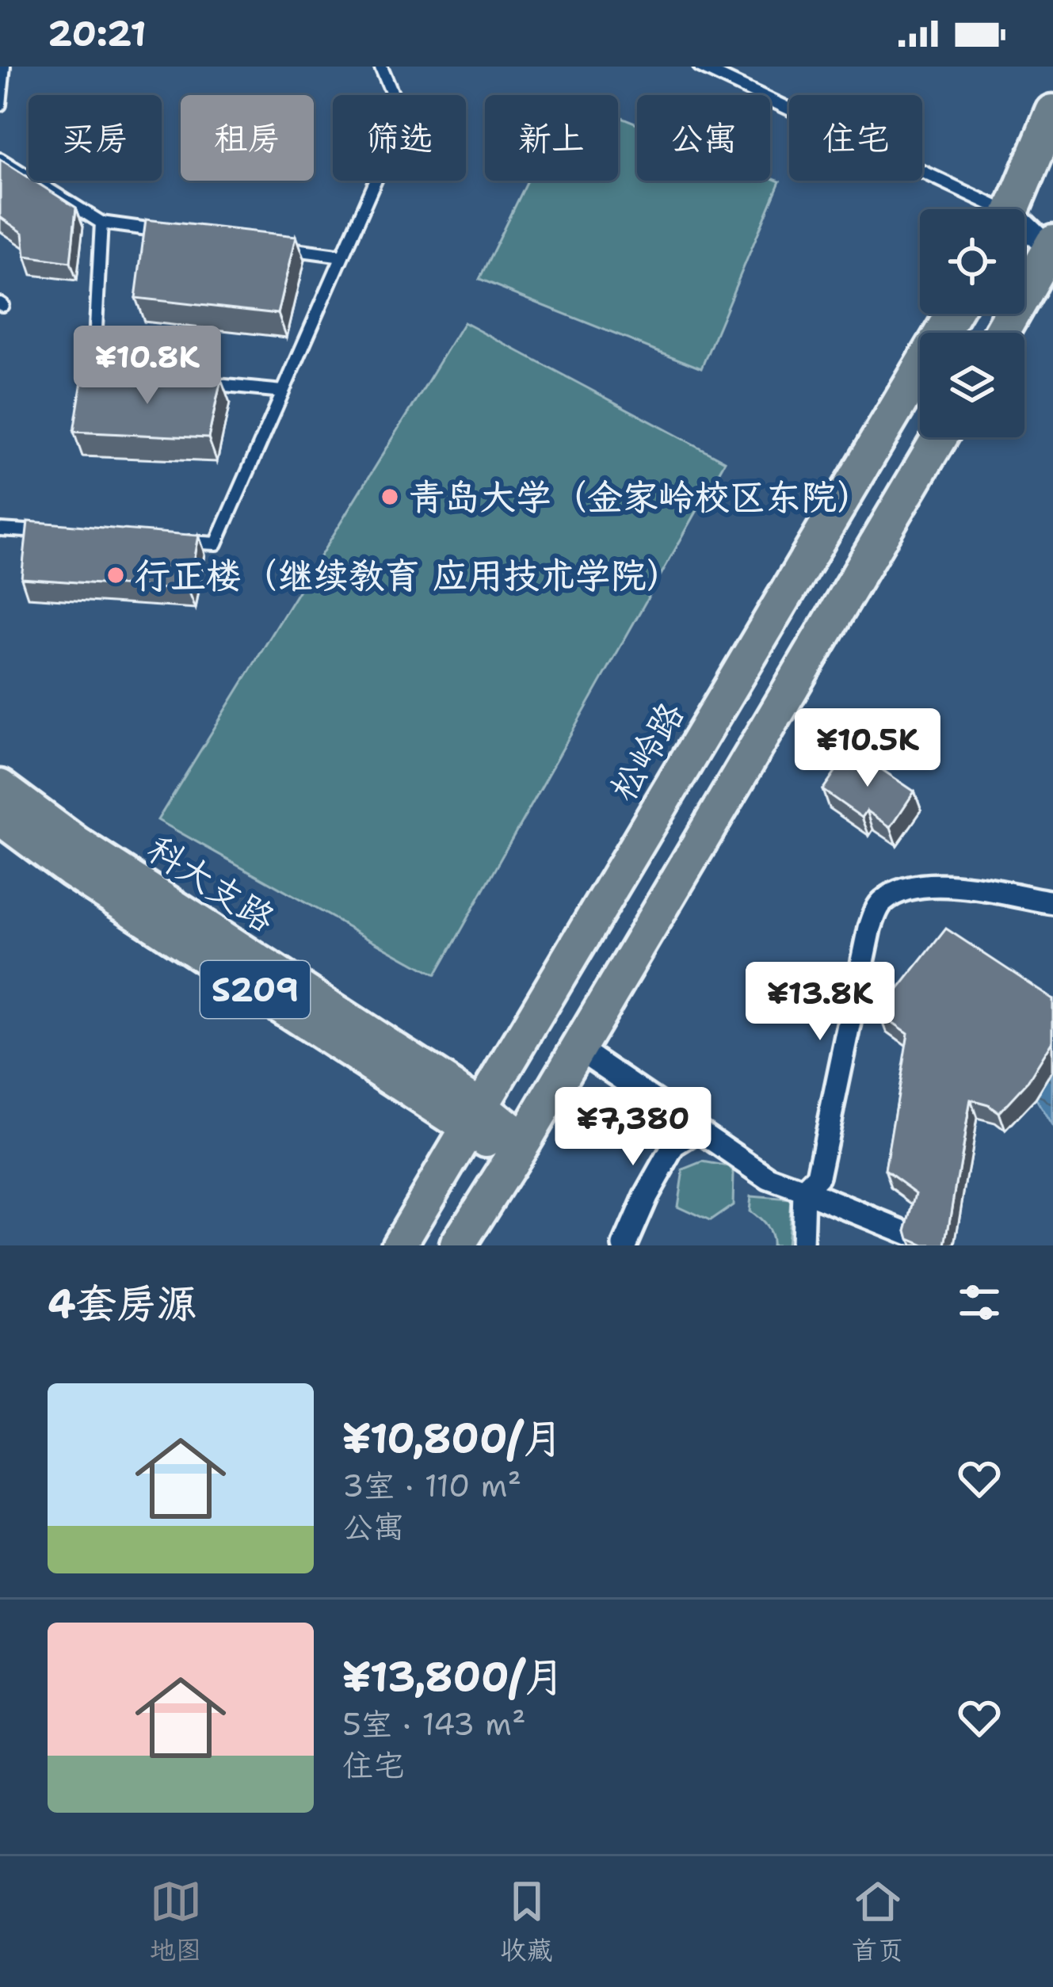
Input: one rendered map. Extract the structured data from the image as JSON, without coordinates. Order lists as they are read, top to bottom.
{
  "streets": {
    "main road": ["松岭路", "科大支路", "S209"]
  },
  "crossings": [
    ["松岭路", "科大支路"]
  ],
  "places": ["青岛大学（金家岭校区东院）", "行正楼（继续教育 应用技术学院）"],
  "page": {
    "status": "20:21",
    "chip": [
      "买房",
      "租房",
      "筛选",
      "新上",
      "公寓",
      "住宅"
    ],
    "price": [
      "¥10.8K",
      "¥10.5K",
      "¥13.8K",
      "¥7,380"
    ],
    "heading": "4套房源",
    "list": [
      {
        "name": "¥10,800/月",
        "note": "3室 · 110 m² · 公寓"
      },
      {
        "name": "¥13,800/月",
        "note": "5室 · 143 m² · 住宅"
      }
    ],
    "tabs": ["地图", "收藏", "首页"]
  }
}
